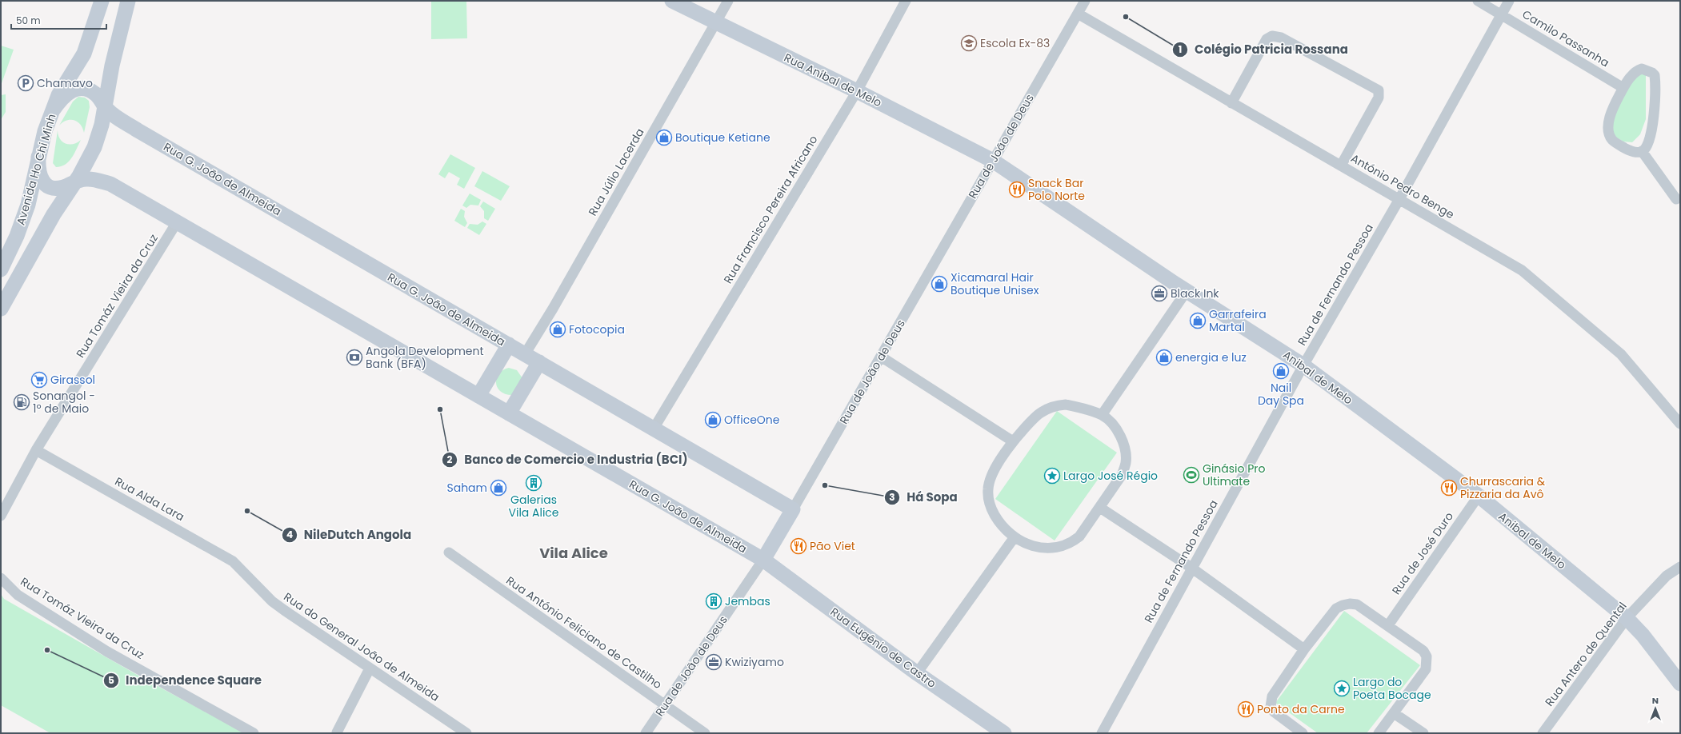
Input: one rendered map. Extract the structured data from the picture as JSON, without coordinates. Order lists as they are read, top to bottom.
{
  "streets": {
    "street": [
      "Camilo Passanha",
      "Rua Aníbal de Melo",
      "Rua de João de Deus",
      "Avenida Ho Chi Minh",
      "Rua Júlio Lacerda",
      "Rua G. João de Almeida",
      "António Pedro Benge",
      "Rua Francisco Pereira Africano",
      "Rua de Fernando Pessoa",
      "Rua Tomáz Vieira da Cruz",
      "Anibal de Melo",
      "Rua Alda Lara",
      "Rua de José Duro",
      "Rua António Feliciano de Castilho",
      "Rua do General João de Almeida",
      "Rua Eugênio de Castro",
      "Rua Antero de Quental"
    ]
  },
  "crossings": [
    ["Camilo Passanha", "Rua de Fernando Pessoa"],
    ["Rua Aníbal de Melo", "Rua de João de Deus"],
    ["Rua Aníbal de Melo", "Rua Júlio Lacerda"],
    ["Rua Aníbal de Melo", "Rua Francisco Pereira Africano"],
    ["Rua Aníbal de Melo", "Anibal de Melo"],
    ["Rua de João de Deus", "Rua G. João de Almeida"],
    ["Rua de João de Deus", "António Pedro Benge"],
    ["Rua de João de Deus", "Anibal de Melo"],
    ["Rua de João de Deus", "Rua António Feliciano de Castilho"],
    ["Rua de João de Deus", "Rua Eugênio de Castro"],
    ["Avenida Ho Chi Minh", "Rua G. João de Almeida"],
    ["Rua Júlio Lacerda", "Rua G. João de Almeida"],
    ["Rua G. João de Almeida", "Rua Francisco Pereira Africano"],
    ["Rua G. João de Almeida", "Rua Tomáz Vieira da Cruz"],
    ["Rua G. João de Almeida", "Rua Eugênio de Castro"],
    ["António Pedro Benge", "Rua de Fernando Pessoa"],
    ["Rua de Fernando Pessoa", "Anibal de Melo"],
    ["Rua Tomáz Vieira da Cruz", "Rua Alda Lara"],
    ["Anibal de Melo", "Rua de José Duro"],
    ["Anibal de Melo", "Rua Antero de Quental"],
    ["Rua Alda Lara", "Rua do General João de Almeida"]
  ],
  "districts": ["Vila Alice"],
  "places": {
    "other": [
      "Colégio Patricia Rossana",
      "Banco de Comercio e Industria (BCI)",
      "Há Sopa",
      "NileDutch Angola",
      "Independence Square"
    ],
    "school or university": ["Escola Ex-83"],
    "parking": ["Chamavo"],
    "shop": [
      "Boutique Ketiane",
      "Xicamaral Hair Boutique Unisex",
      "Garrafeira Martal",
      "Fotocopia",
      "energia e luz",
      "Nail Day Spa",
      "OfficeOne",
      "Saham"
    ],
    "restaurant": [
      "Snack Bar Polo Norte",
      "Churrascaria & Pizzaria da Avô",
      "Pão Viet",
      "Ponto da Carne"
    ],
    "office": ["Black Ink", "Kwiziyamo"],
    "bank": ["Angola Development Bank (BFA)"],
    "supermarket": ["Girassol"],
    "fuel station": ["Sonangol - 1º de Maio"],
    "sports": ["Ginásio Pro Ultimate"],
    "place": ["Largo José Régio", "Largo do Poeta Bocage"],
    "building": ["Galerias Vila Alice", "Jembas"]
  },
  "scale_bar": "50 m",
  "north": "top"
}
